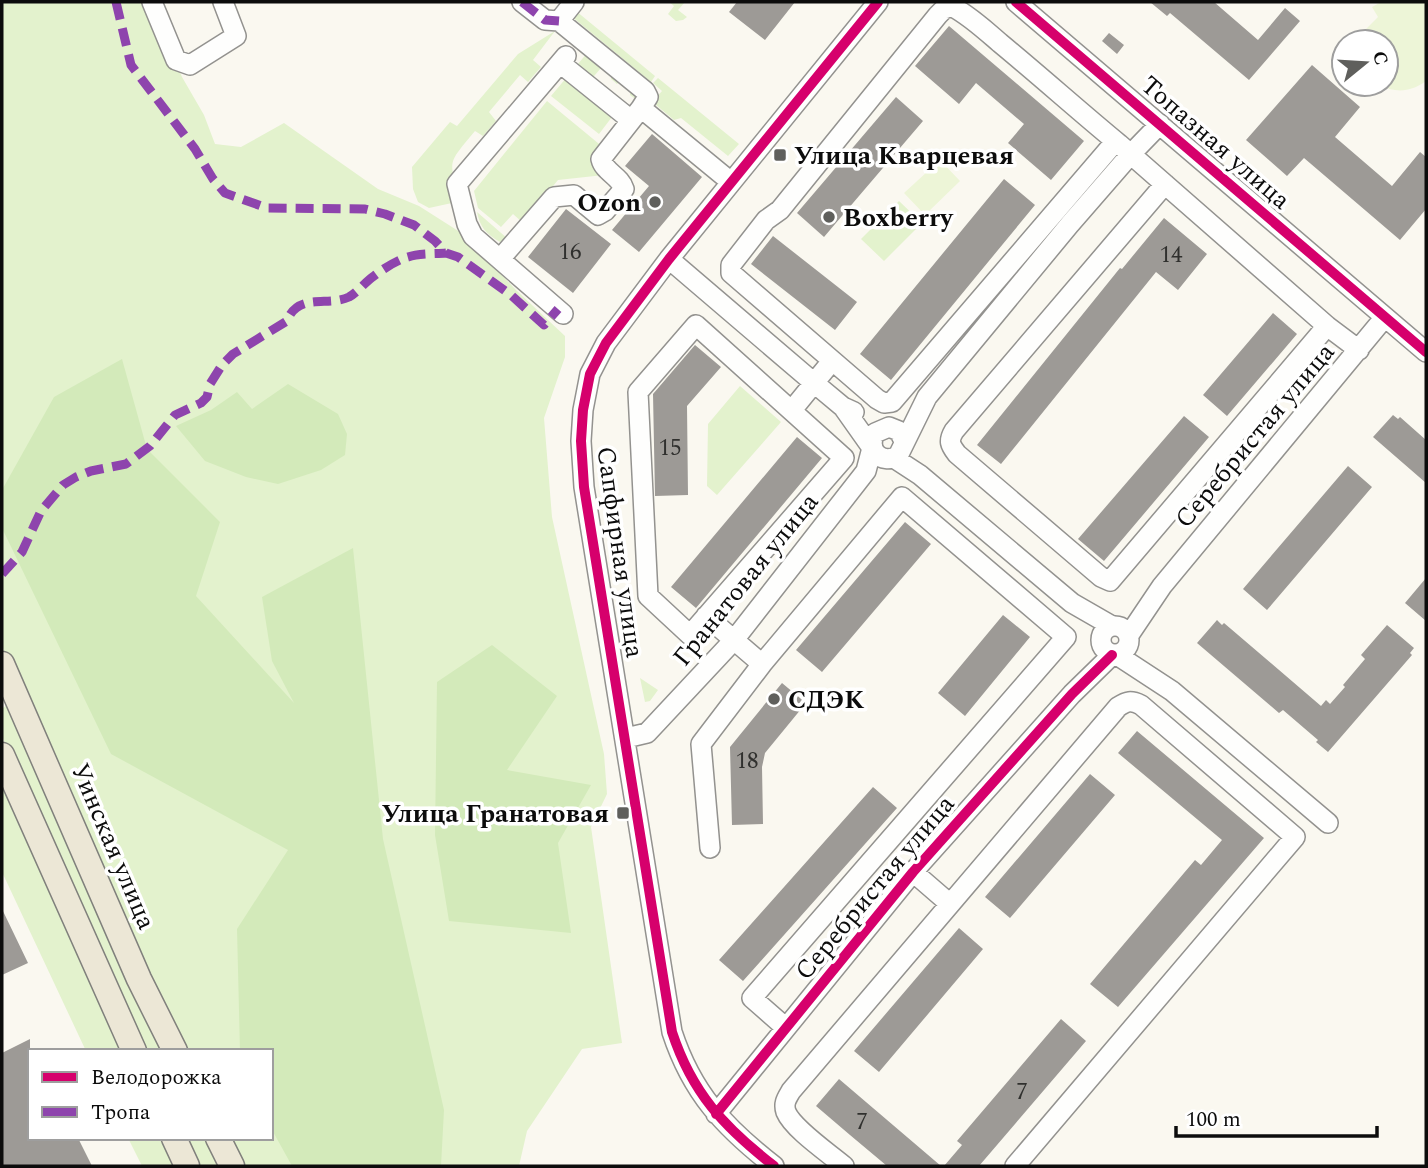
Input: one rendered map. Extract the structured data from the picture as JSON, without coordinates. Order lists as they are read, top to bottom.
{
  "streets": {
    "main road": ["Уинская улица"],
    "street": [
      "Топазная улица",
      "Серебристая улица",
      "Сапфирная улица",
      "Гранатовая улица"
    ]
  },
  "crossings": [
    ["Топазная улица", "Серебристая улица"],
    ["Серебристая улица", "Сапфирная улица"],
    ["Сапфирная улица", "Гранатовая улица"]
  ],
  "places": {
    "transit": ["Улица Кварцевая", "Улица Гранатовая"],
    "other": ["Ozon", "Boxberry", "СДЭК"]
  },
  "house_numbers": [
    "16",
    "14",
    "15",
    "18",
    "7",
    "7"
  ],
  "legend": ["Велодорожка", "Тропа"],
  "scale_bar": "100 m",
  "north": "right"
}
